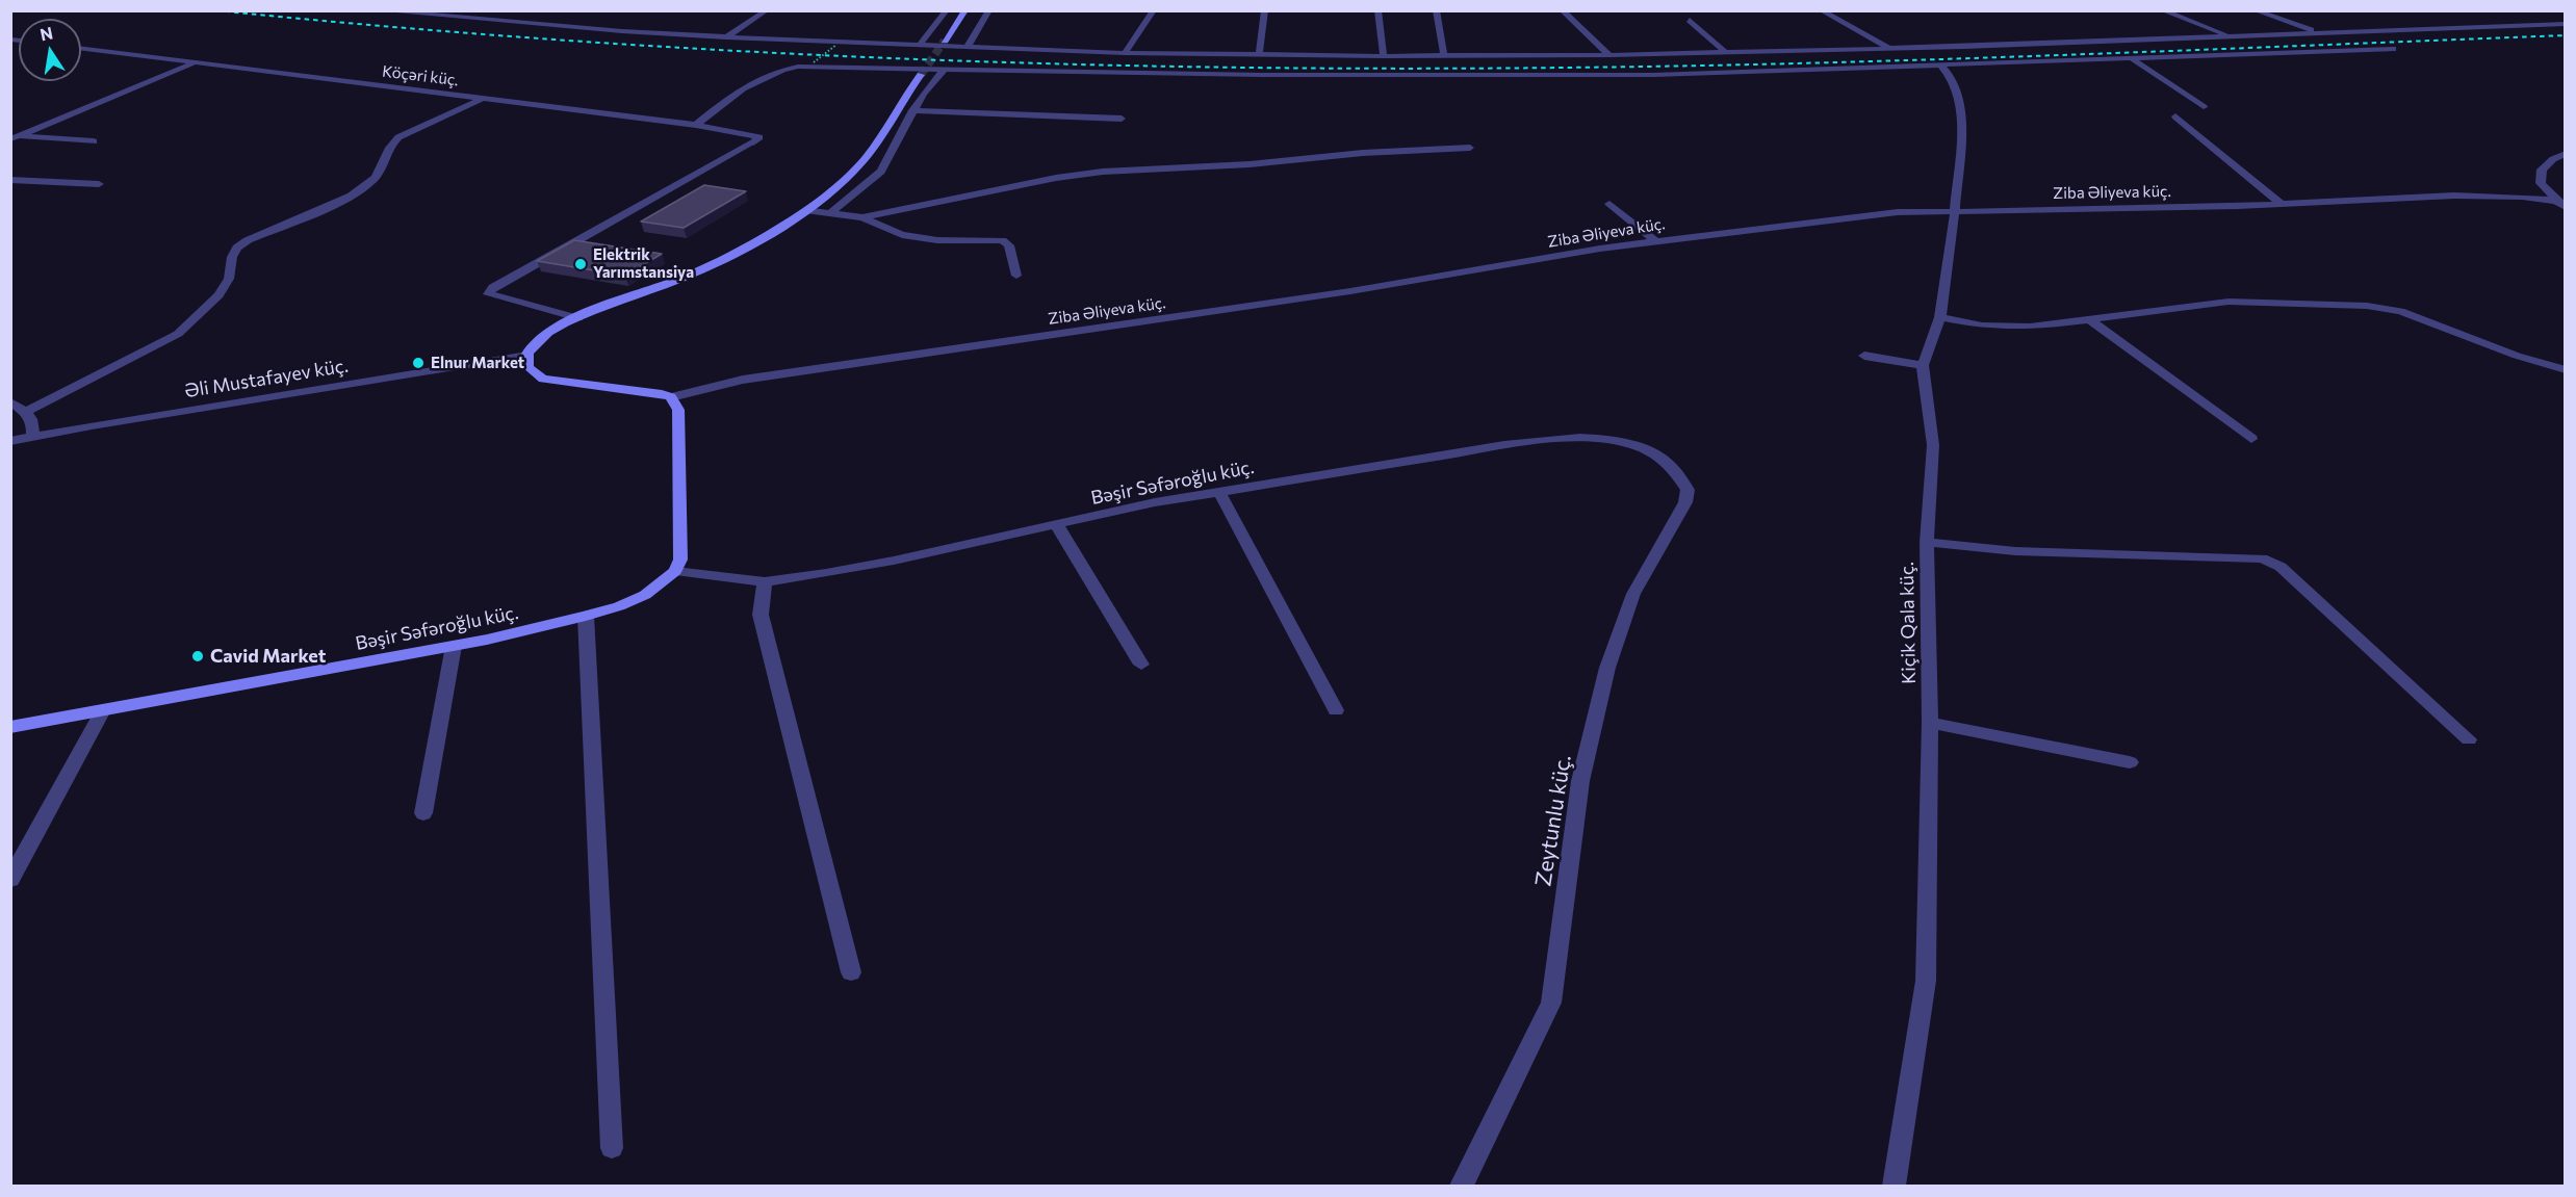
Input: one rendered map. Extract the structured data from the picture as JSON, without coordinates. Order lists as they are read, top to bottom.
{
  "streets": {
    "street": [
      "Köçəri küç.",
      "Ziba Əliyeva küç.",
      "Əli Mustafayev küç.",
      "Bəşir Səfəroğlu küç.",
      "Kiçik Qala küç.",
      "Zeytunlu küç."
    ]
  },
  "crossings": [
    ["Ziba Əliyeva küç.", "Kiçik Qala küç."],
    ["Bəşir Səfəroğlu küç.", "Zeytunlu küç."]
  ],
  "places": ["Elektrik Yarımstansiya", "Elnur Market", "Cavid Market"],
  "north": "top"
}
